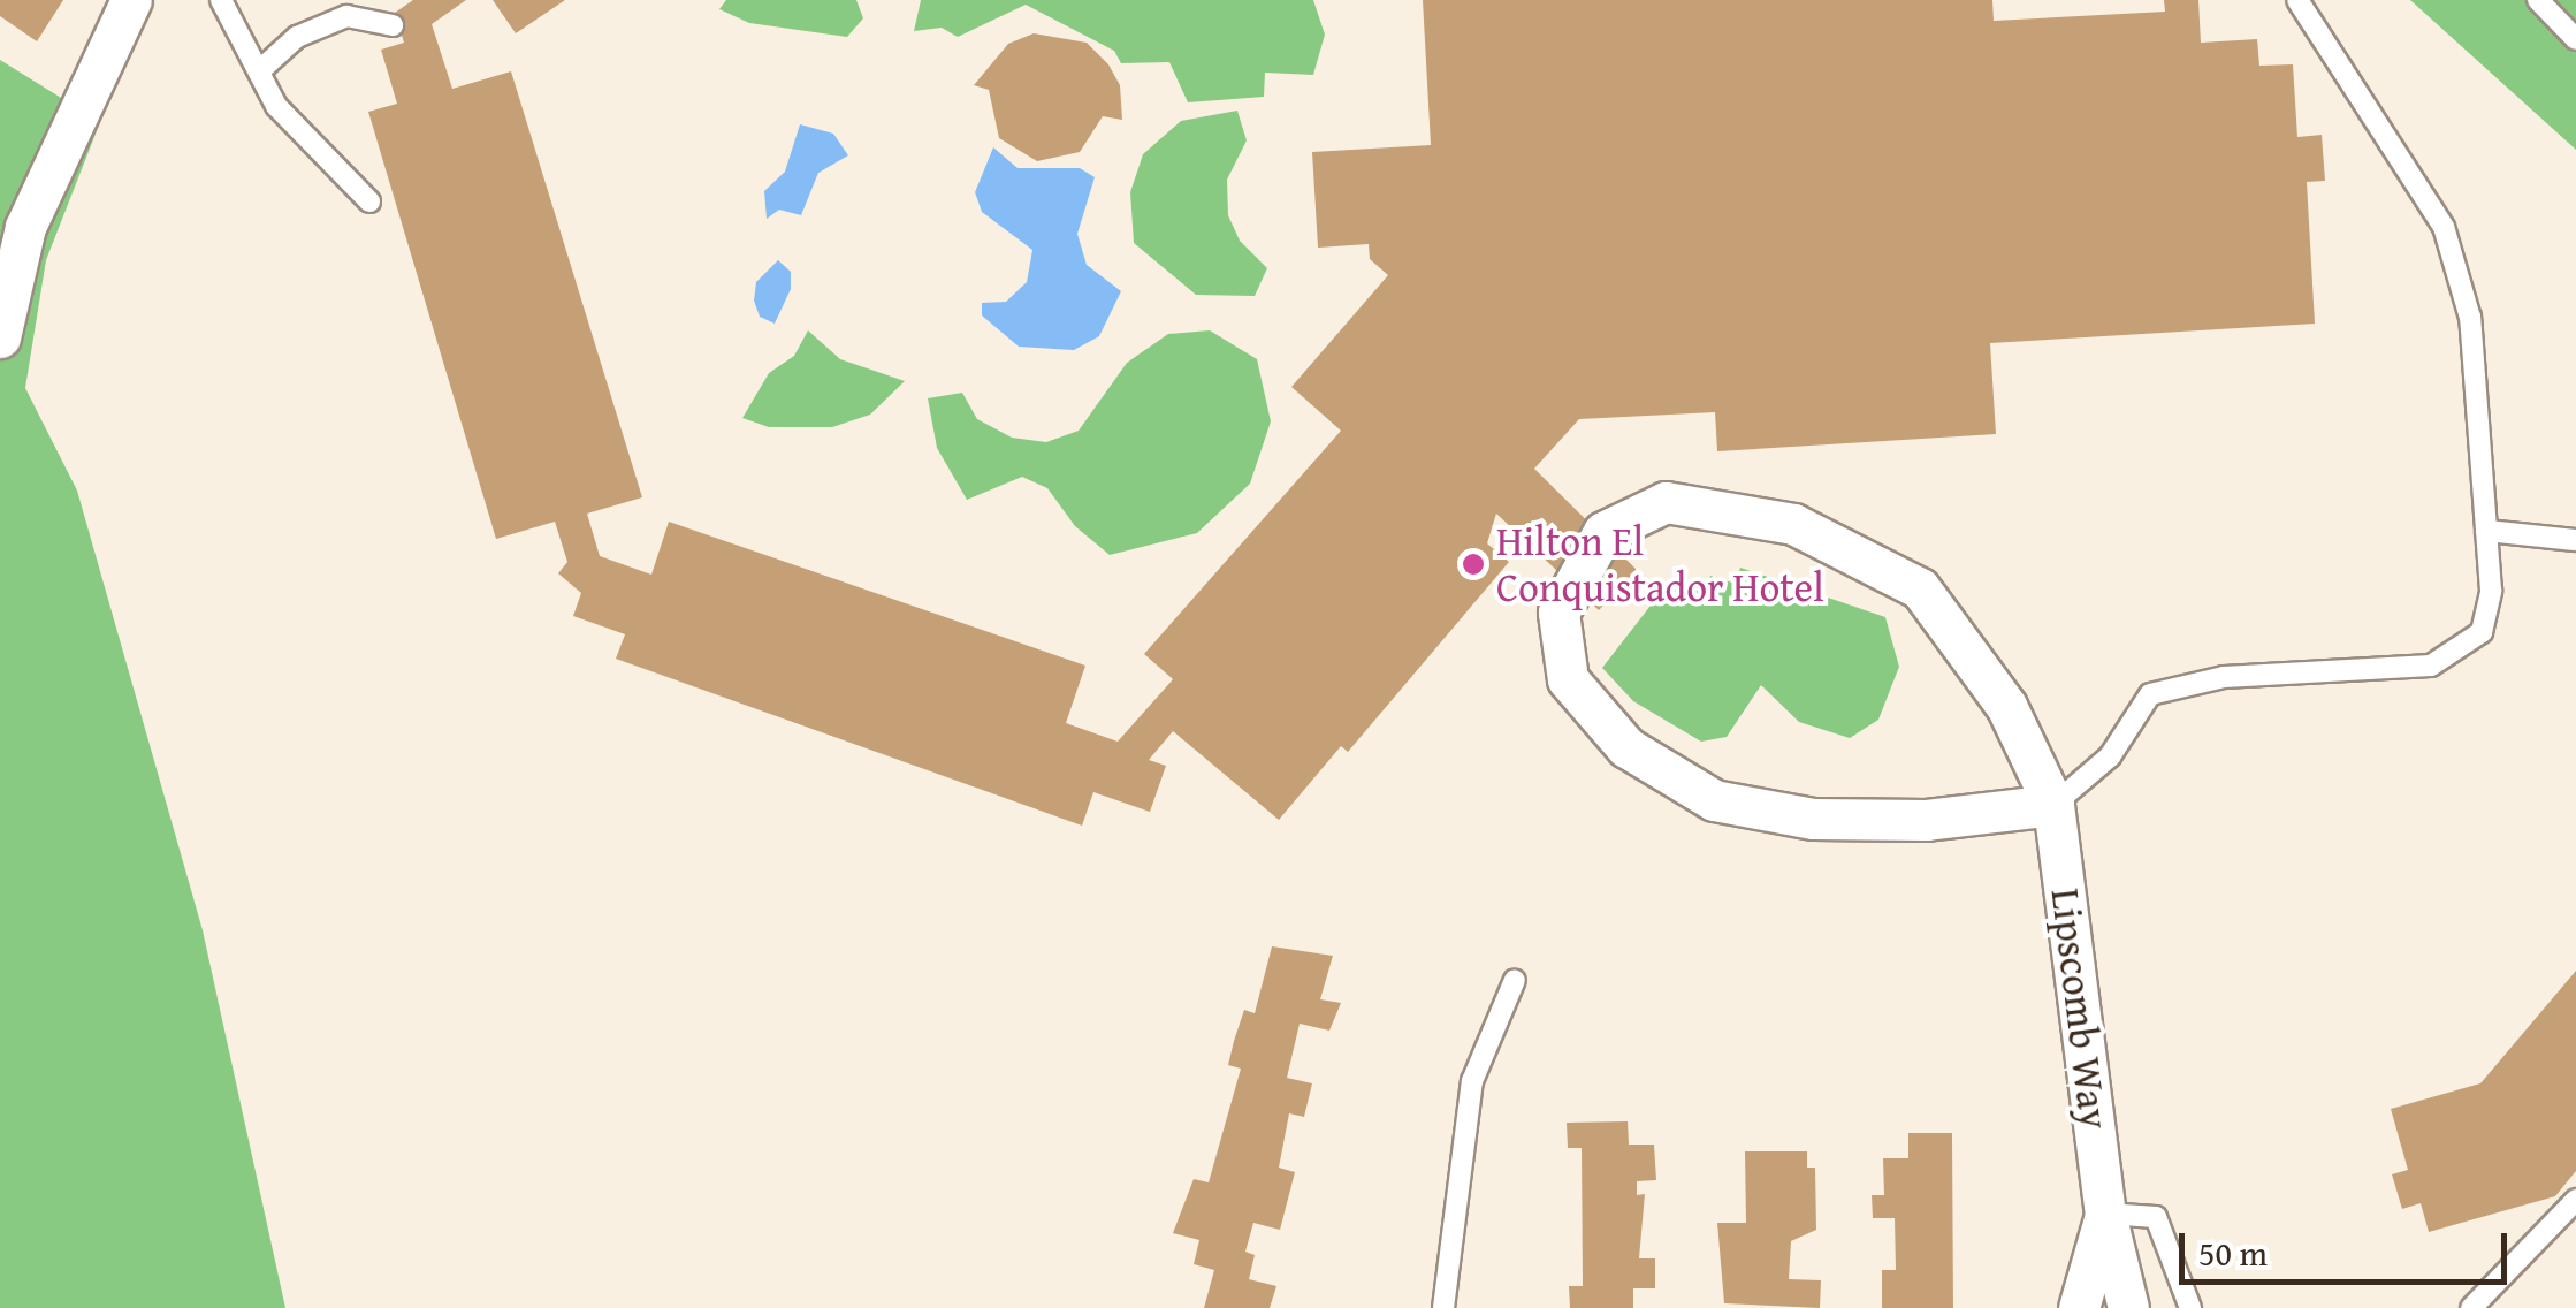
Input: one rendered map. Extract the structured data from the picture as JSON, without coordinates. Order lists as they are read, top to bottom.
{
  "streets": {
    "street": ["Lipscomb Way"]
  },
  "places": ["Hilton El Conquistador Hotel"],
  "scale_bar": "50 m"
}
